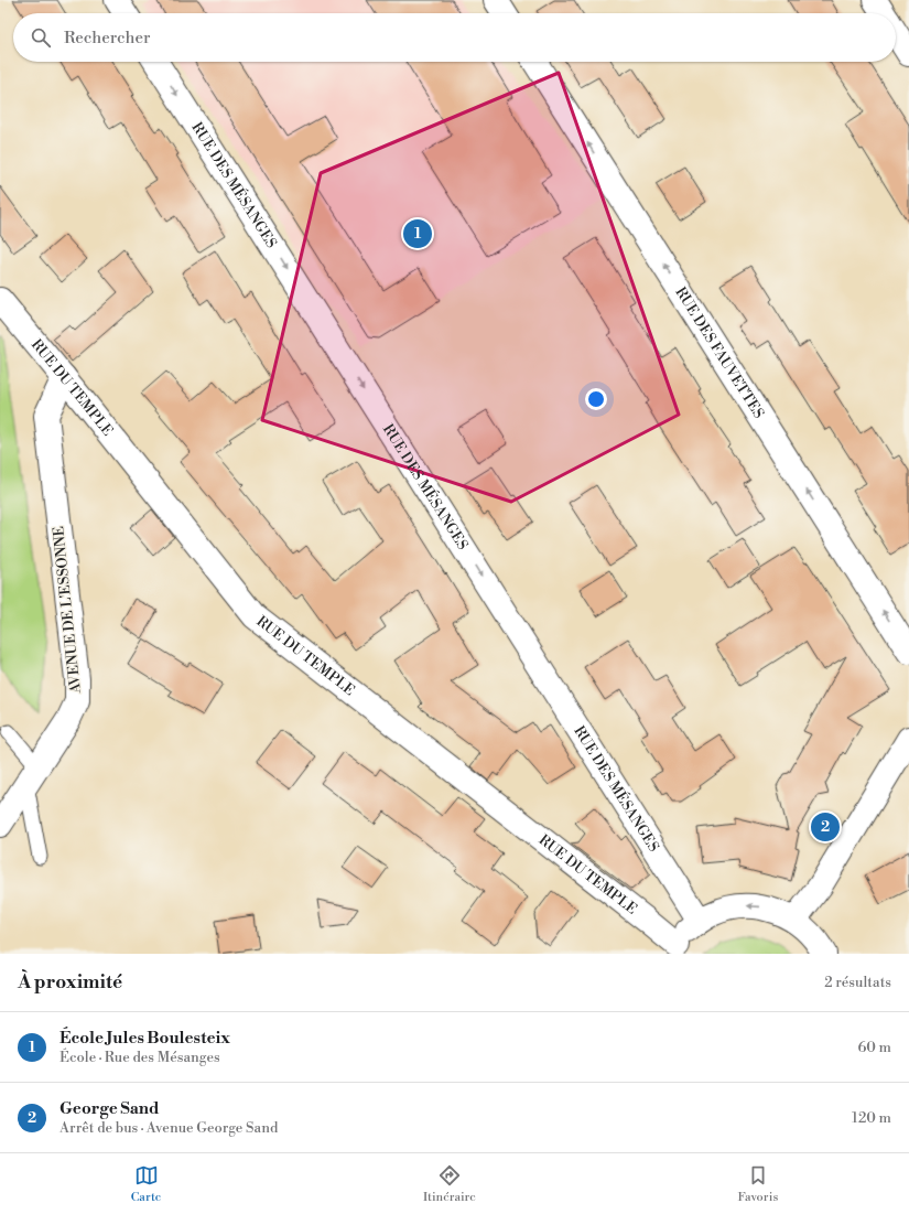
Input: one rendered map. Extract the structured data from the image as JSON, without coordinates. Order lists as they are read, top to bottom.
{
  "streets": {
    "street": [
      "RUE DES MÉSANGES",
      "RUE DES FAUVETTES",
      "RUE DU TEMPLE",
      "AVENUE DE L'ESSONNE"
    ]
  },
  "crossings": [
    ["RUE DU TEMPLE", "AVENUE DE L'ESSONNE"]
  ],
  "one_way": ["RUE DES MÉSANGES", "RUE DES FAUVETTES"],
  "page": {
    "search": "Rechercher",
    "pins": ["1", "2"],
    "heading": ["À proximité", "2 résultats"],
    "list": [
      {
        "mark": "1",
        "name": "École Jules Boulesteix",
        "note": "École · Rue des Mésanges",
        "value": "60 m"
      },
      {
        "mark": "2",
        "name": "George Sand",
        "note": "Arrêt de bus · Avenue George Sand",
        "value": "120 m"
      }
    ],
    "nav": ["Carte", "Itinéraire", "Favoris"]
  }
}
